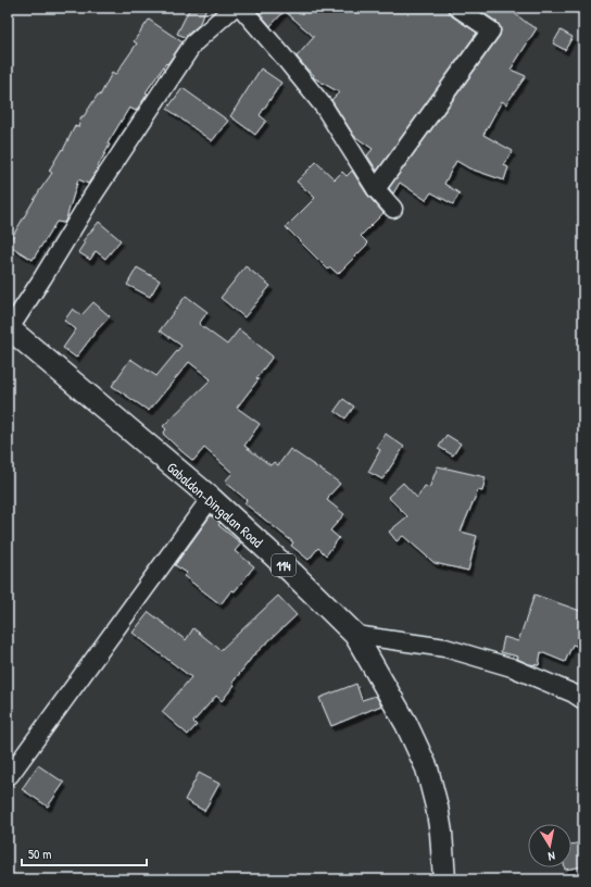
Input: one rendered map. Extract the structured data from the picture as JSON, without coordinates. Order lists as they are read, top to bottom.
{
  "streets": {
    "main road": ["Gabaldon-Dingalan Road", "114"]
  },
  "scale_bar": "50 m",
  "north": "bottom"
}
